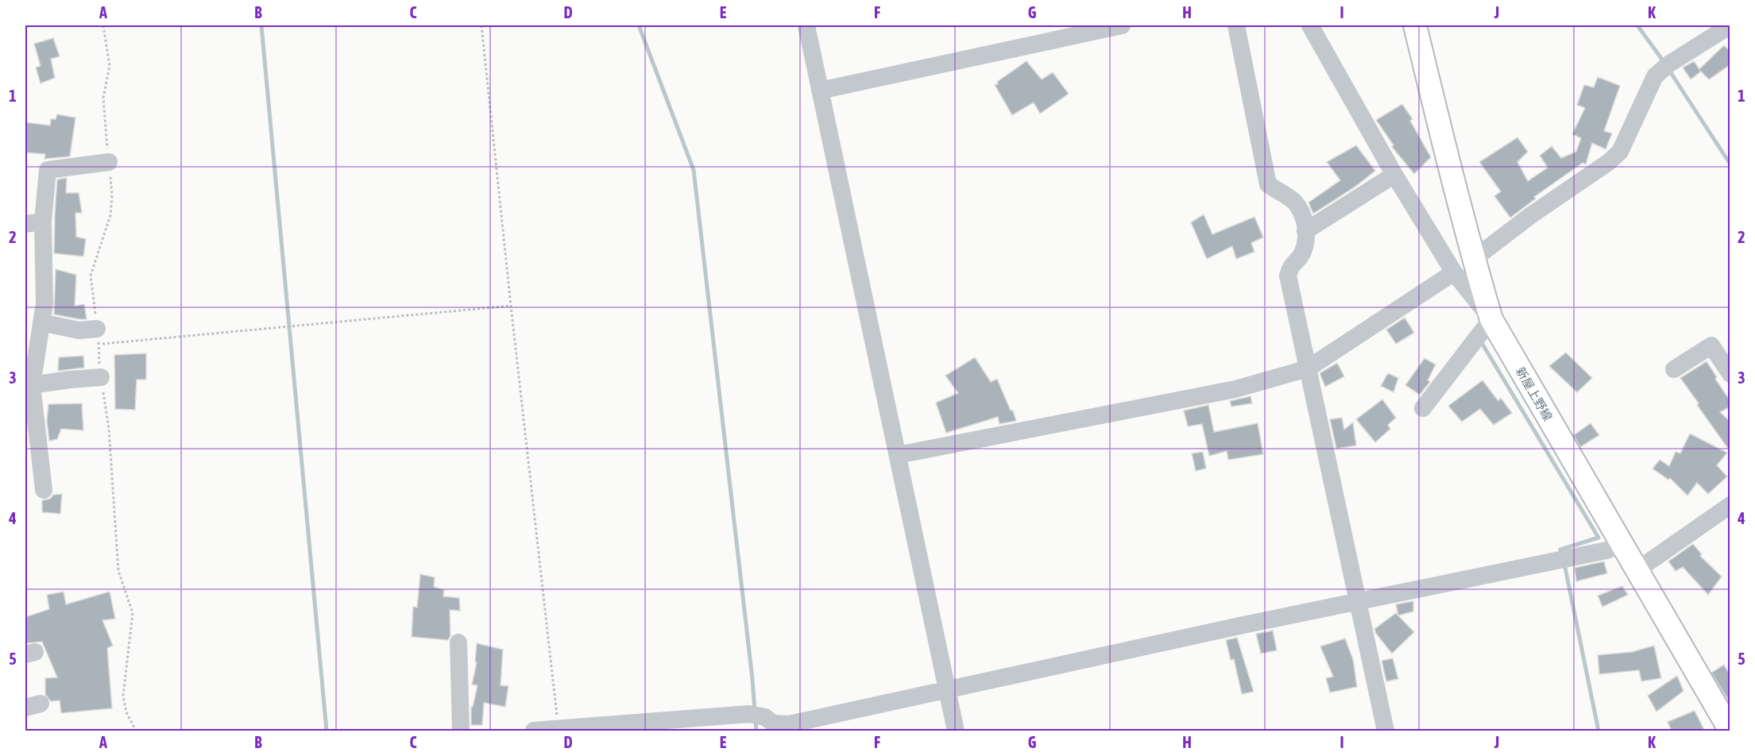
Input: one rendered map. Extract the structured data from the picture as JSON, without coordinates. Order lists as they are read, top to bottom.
{
  "streets": {
    "main road": ["新屋上野線"]
  },
  "grid": {
    "columns": [
      "A",
      "B",
      "C",
      "D",
      "E",
      "F",
      "G",
      "H",
      "I",
      "J",
      "K"
    ],
    "rows": [
      "1",
      "2",
      "3",
      "4",
      "5"
    ]
  }
}
